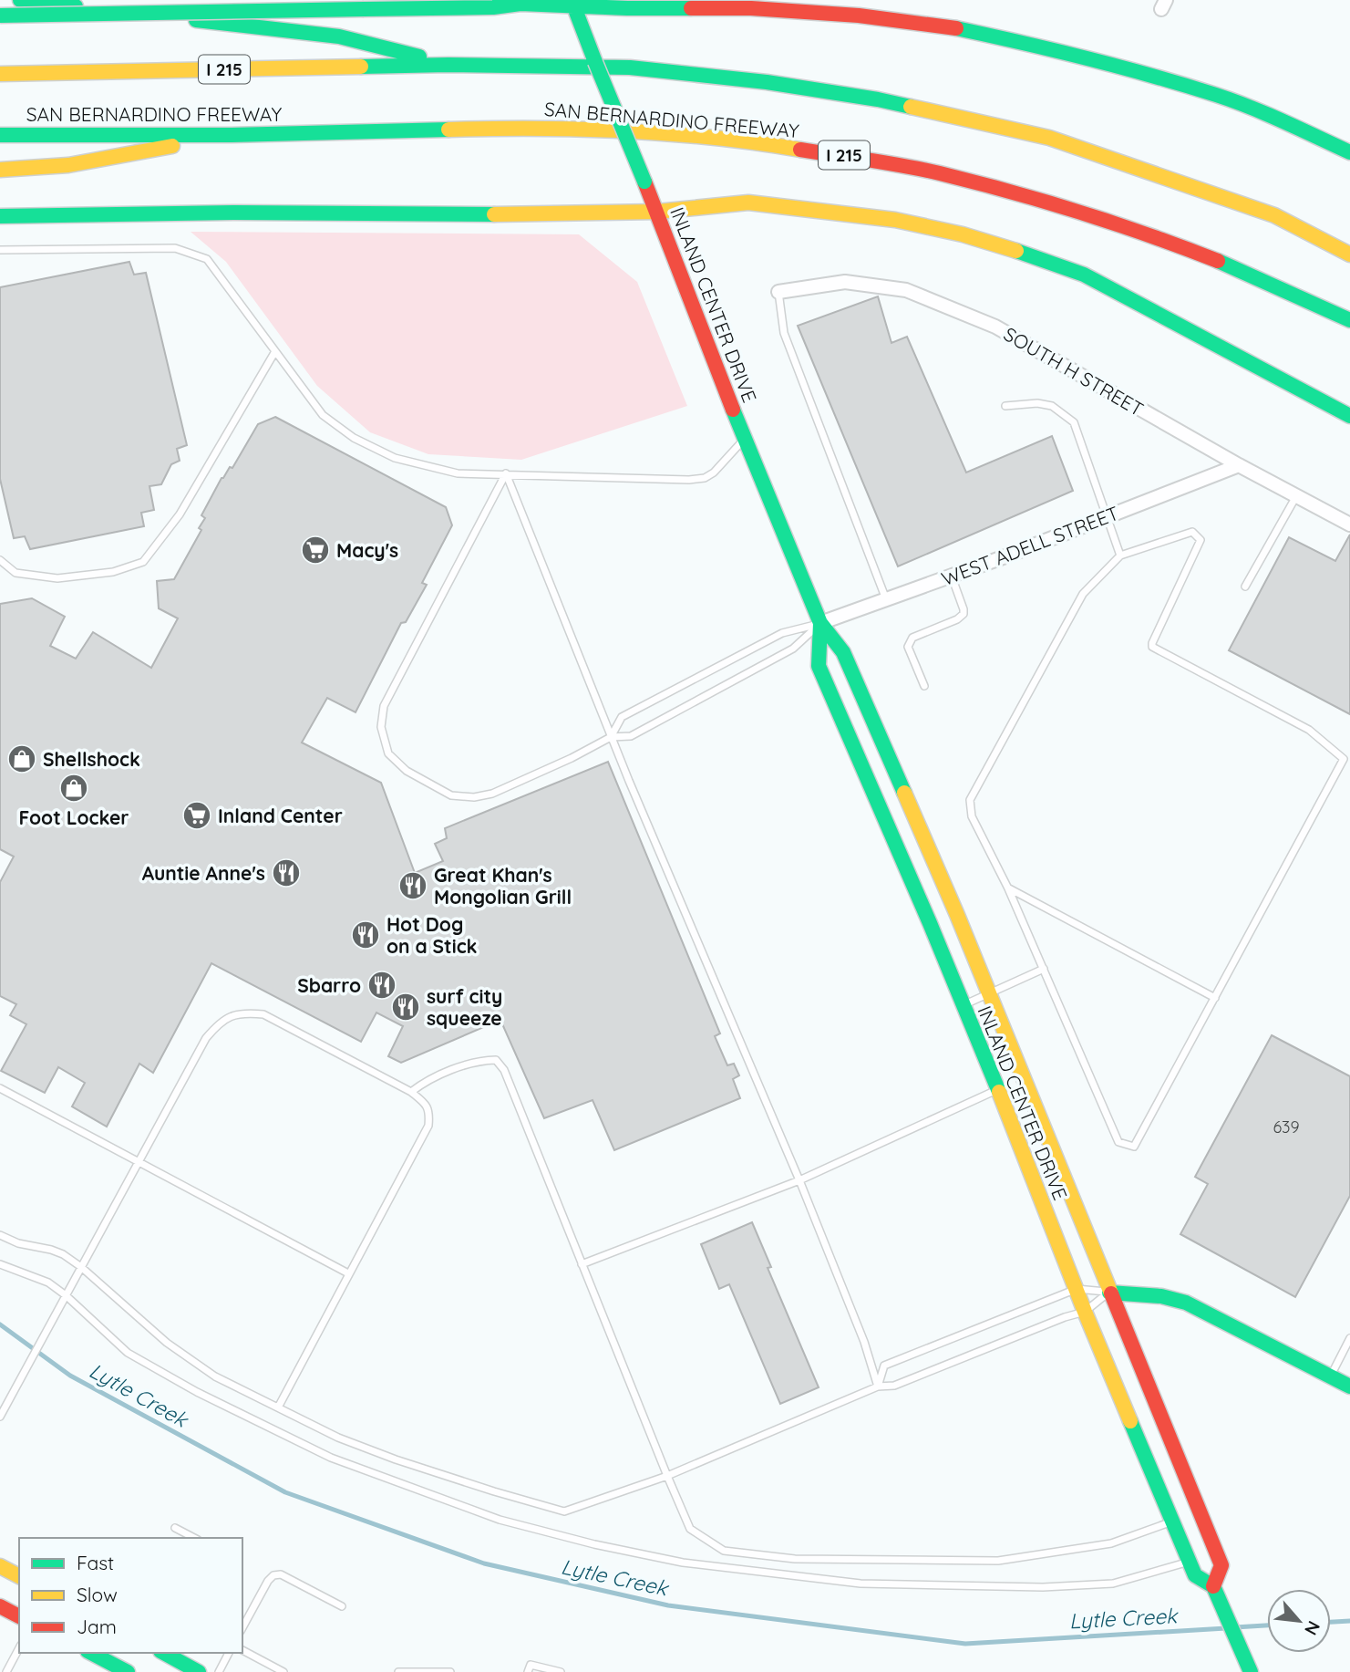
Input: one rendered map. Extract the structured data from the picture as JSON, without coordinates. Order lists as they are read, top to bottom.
{
  "streets": {
    "main road": ["I 215", "SAN BERNARDINO FREEWAY", "INLAND CENTER DRIVE"],
    "street": ["SOUTH H STREET", "WEST ADELL STREET"]
  },
  "crossings": [
    ["INLAND CENTER DRIVE", "WEST ADELL STREET"],
    ["SOUTH H STREET", "WEST ADELL STREET"]
  ],
  "water": ["Lytle Creek"],
  "places": {
    "supermarket": ["Macy's", "Inland Center"],
    "shop": ["Shellshock", "Foot Locker"],
    "restaurant": [
      "Auntie Anne's",
      "Great Khan's Mongolian Grill",
      "Hot Dog on a Stick",
      "Sbarro",
      "surf city squeeze"
    ]
  },
  "house_numbers": ["639"],
  "legend": ["Fast", "Slow", "Jam"],
  "north": "bottom right"
}
